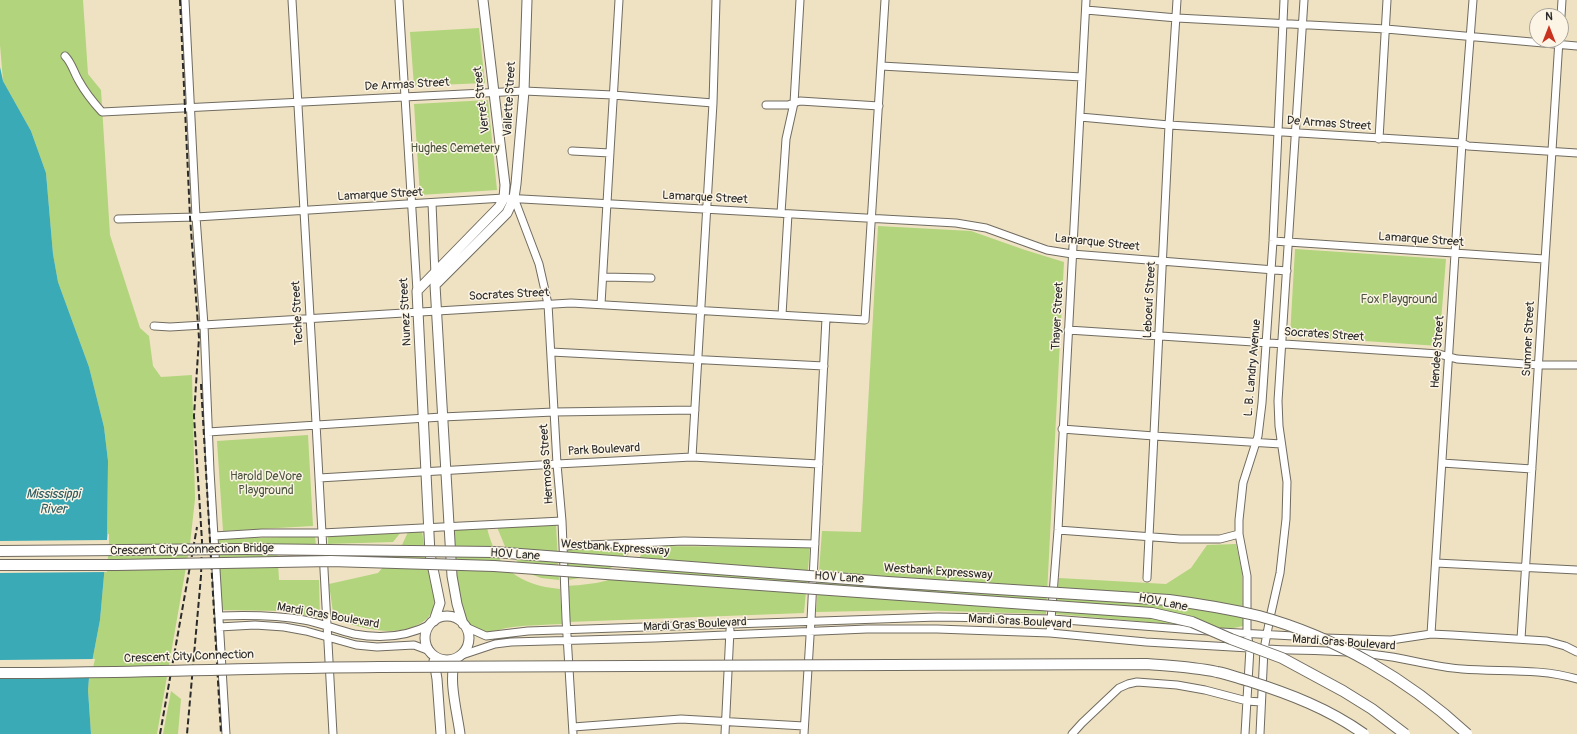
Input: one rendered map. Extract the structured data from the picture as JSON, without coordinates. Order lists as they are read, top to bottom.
{
  "streets": {
    "highway": [
      "Westbank Expressway",
      "Crescent City Connection Bridge",
      "HOV Lane",
      "Crescent City Connection"
    ],
    "main road": ["Vallette Street", "Verret Street", "Nunez Street"],
    "street": [
      "De Armas Street",
      "Lamarque Street",
      "Socrates Street",
      "Leboeuf Street",
      "Teche Street",
      "Thayer Street",
      "Sumner Street",
      "Hendee Street",
      "L. B. Landry Avenue",
      "Park Boulevard",
      "Hermosa Street",
      "Mardi Gras Boulevard"
    ]
  },
  "crossings": [
    ["De Armas Street", "Vallette Street"],
    ["De Armas Street", "Verret Street"],
    ["De Armas Street", "Leboeuf Street"],
    ["De Armas Street", "Nunez Street"],
    ["De Armas Street", "Teche Street"],
    ["De Armas Street", "Thayer Street"],
    ["De Armas Street", "Sumner Street"],
    ["De Armas Street", "Hendee Street"],
    ["De Armas Street", "L. B. Landry Avenue"],
    ["Vallette Street", "Lamarque Street"],
    ["Vallette Street", "Hermosa Street"],
    ["Verret Street", "Lamarque Street"],
    ["Lamarque Street", "Socrates Street"],
    ["Lamarque Street", "Leboeuf Street"],
    ["Lamarque Street", "Nunez Street"],
    ["Lamarque Street", "Teche Street"],
    ["Lamarque Street", "Thayer Street"],
    ["Lamarque Street", "Sumner Street"],
    ["Lamarque Street", "Hendee Street"],
    ["Lamarque Street", "L. B. Landry Avenue"],
    ["Lamarque Street", "Hermosa Street"],
    ["Socrates Street", "Leboeuf Street"],
    ["Socrates Street", "Nunez Street"],
    ["Socrates Street", "Teche Street"],
    ["Socrates Street", "Thayer Street"],
    ["Socrates Street", "Sumner Street"],
    ["Socrates Street", "Hendee Street"],
    ["Socrates Street", "L. B. Landry Avenue"],
    ["Socrates Street", "Hermosa Street"],
    ["Nunez Street", "Park Boulevard"],
    ["Nunez Street", "Mardi Gras Boulevard"],
    ["Teche Street", "Park Boulevard"],
    ["Teche Street", "Mardi Gras Boulevard"],
    ["Thayer Street", "Mardi Gras Boulevard"],
    ["Sumner Street", "Mardi Gras Boulevard"],
    ["Hendee Street", "Mardi Gras Boulevard"],
    ["L. B. Landry Avenue", "Mardi Gras Boulevard"],
    ["Park Boulevard", "Hermosa Street"],
    ["Hermosa Street", "Mardi Gras Boulevard"],
    ["Crescent City Connection Bridge", "HOV Lane"]
  ],
  "water": ["Mississippi River"],
  "parks": ["Hughes Cemetery", "Fox Playground", "Harold DeVore Playground"],
  "north": "top"
}
